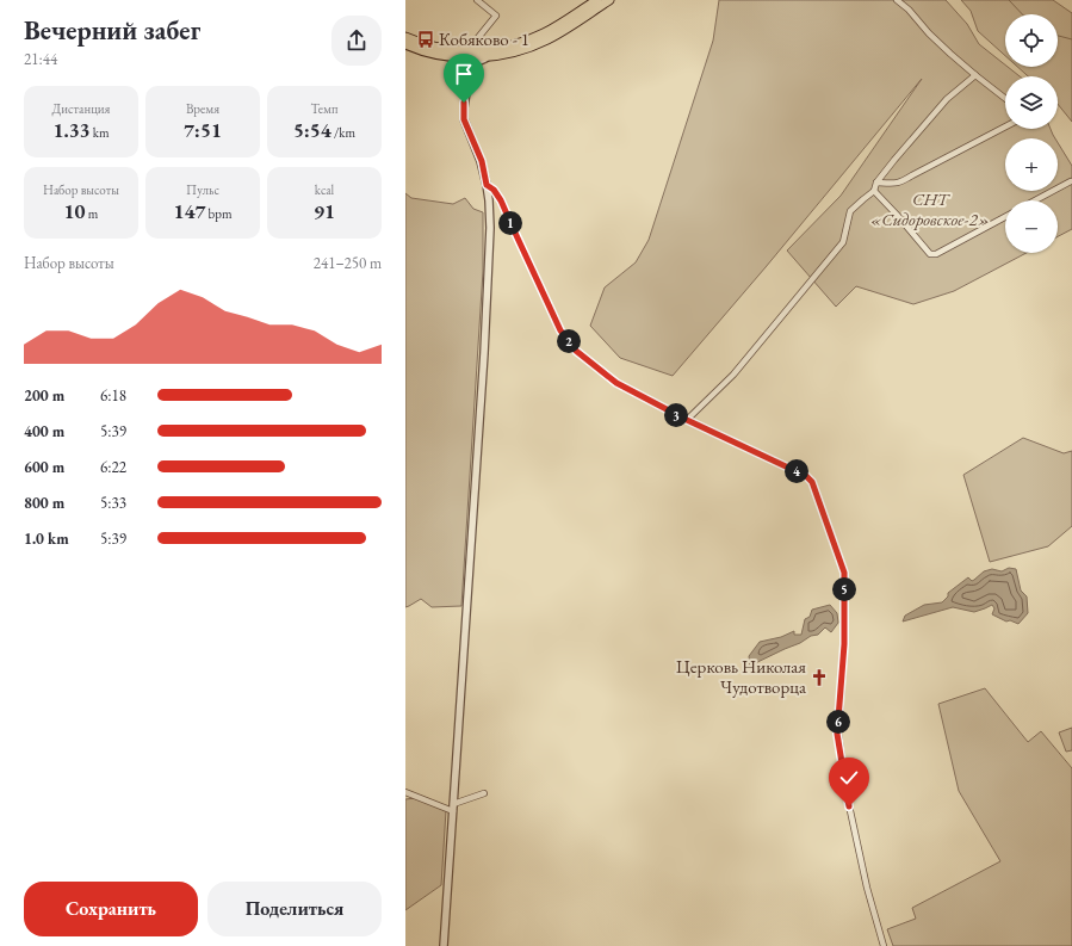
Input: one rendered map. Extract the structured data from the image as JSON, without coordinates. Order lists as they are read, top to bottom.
{
  "parks": ["СНТ «Сидоровское-2»"],
  "places": {
    "bus stop": ["Кобяково - 1"],
    "church": ["Церковь Николая Чудотворца"]
  },
  "page": {
    "heading": ["Вечерний забег", "21:44"],
    "map_buttons": ["+", "−"],
    "stats": [
      ["Дистанция", "1.33 km"],
      ["Время", "7:51"],
      ["Темп", "5:54 /km"],
      ["Набор высоты", "10 m"],
      ["Пульс", "147 bpm"],
      ["kcal", "91"]
    ],
    "pins": [
      "1",
      "2",
      "3",
      "4",
      "5",
      "6"
    ],
    "chart": ["Набор высоты", "241–250 m"],
    "list": [
      {
        "name": "200 m",
        "note": "6:18"
      },
      {
        "name": "400 m",
        "note": "5:39"
      },
      {
        "name": "600 m",
        "note": "6:22"
      },
      {
        "name": "800 m",
        "note": "5:33"
      },
      {
        "name": "1.0 km",
        "note": "5:39"
      }
    ],
    "buttons": ["Сохранить", "Поделиться"]
  }
}
